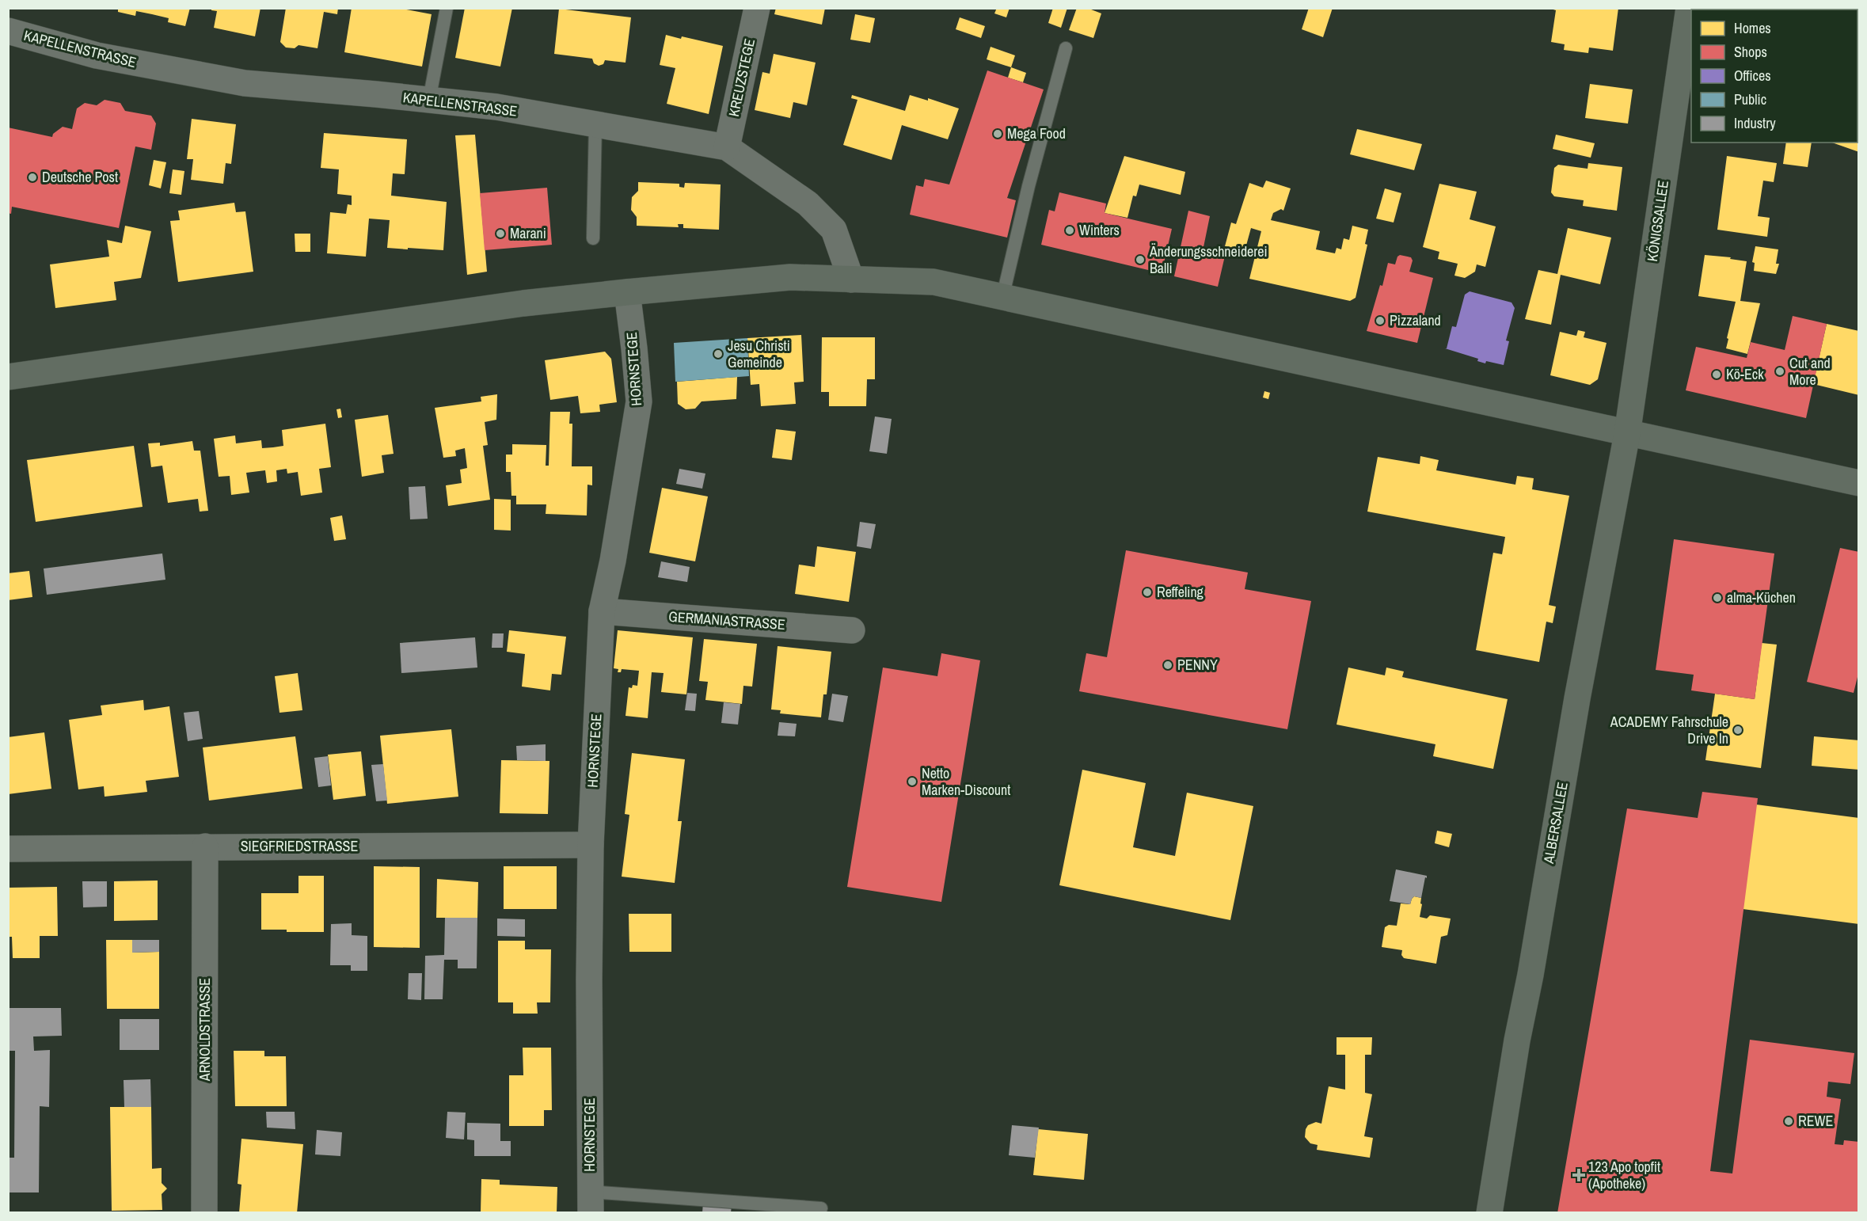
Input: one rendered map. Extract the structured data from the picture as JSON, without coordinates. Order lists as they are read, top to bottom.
{
  "streets": {
    "main road": ["KÖNIGSALLEE", "ALBERSALLEE"],
    "street": [
      "KAPELLENSTRASSE",
      "KREUZSTEGE",
      "HORNSTEGE",
      "GERMANIASTRASSE",
      "SIEGFRIEDSTRASSE",
      "ARNOLDSTRASSE"
    ]
  },
  "crossings": [
    ["KAPELLENSTRASSE", "KREUZSTEGE"],
    ["KÖNIGSALLEE", "ALBERSALLEE"],
    ["HORNSTEGE", "GERMANIASTRASSE"],
    ["HORNSTEGE", "SIEGFRIEDSTRASSE"],
    ["SIEGFRIEDSTRASSE", "ARNOLDSTRASSE"]
  ],
  "places": {
    "other": [
      "Mega Food",
      "Deutsche Post",
      "Winters",
      "Marani",
      "Änderungsschneiderei Balli",
      "Pizzaland",
      "Jesu Christi Gemeinde",
      "Cut and More",
      "Kö-Eck",
      "Reffeling",
      "alma-Küchen",
      "PENNY",
      "ACADEMY Fahrschule Drive In",
      "Netto Marken-Discount",
      "REWE"
    ],
    "health": ["123 Apo topfit (Apotheke)"]
  },
  "legend": [
    "Homes",
    "Shops",
    "Offices",
    "Public",
    "Industry"
  ]
}
